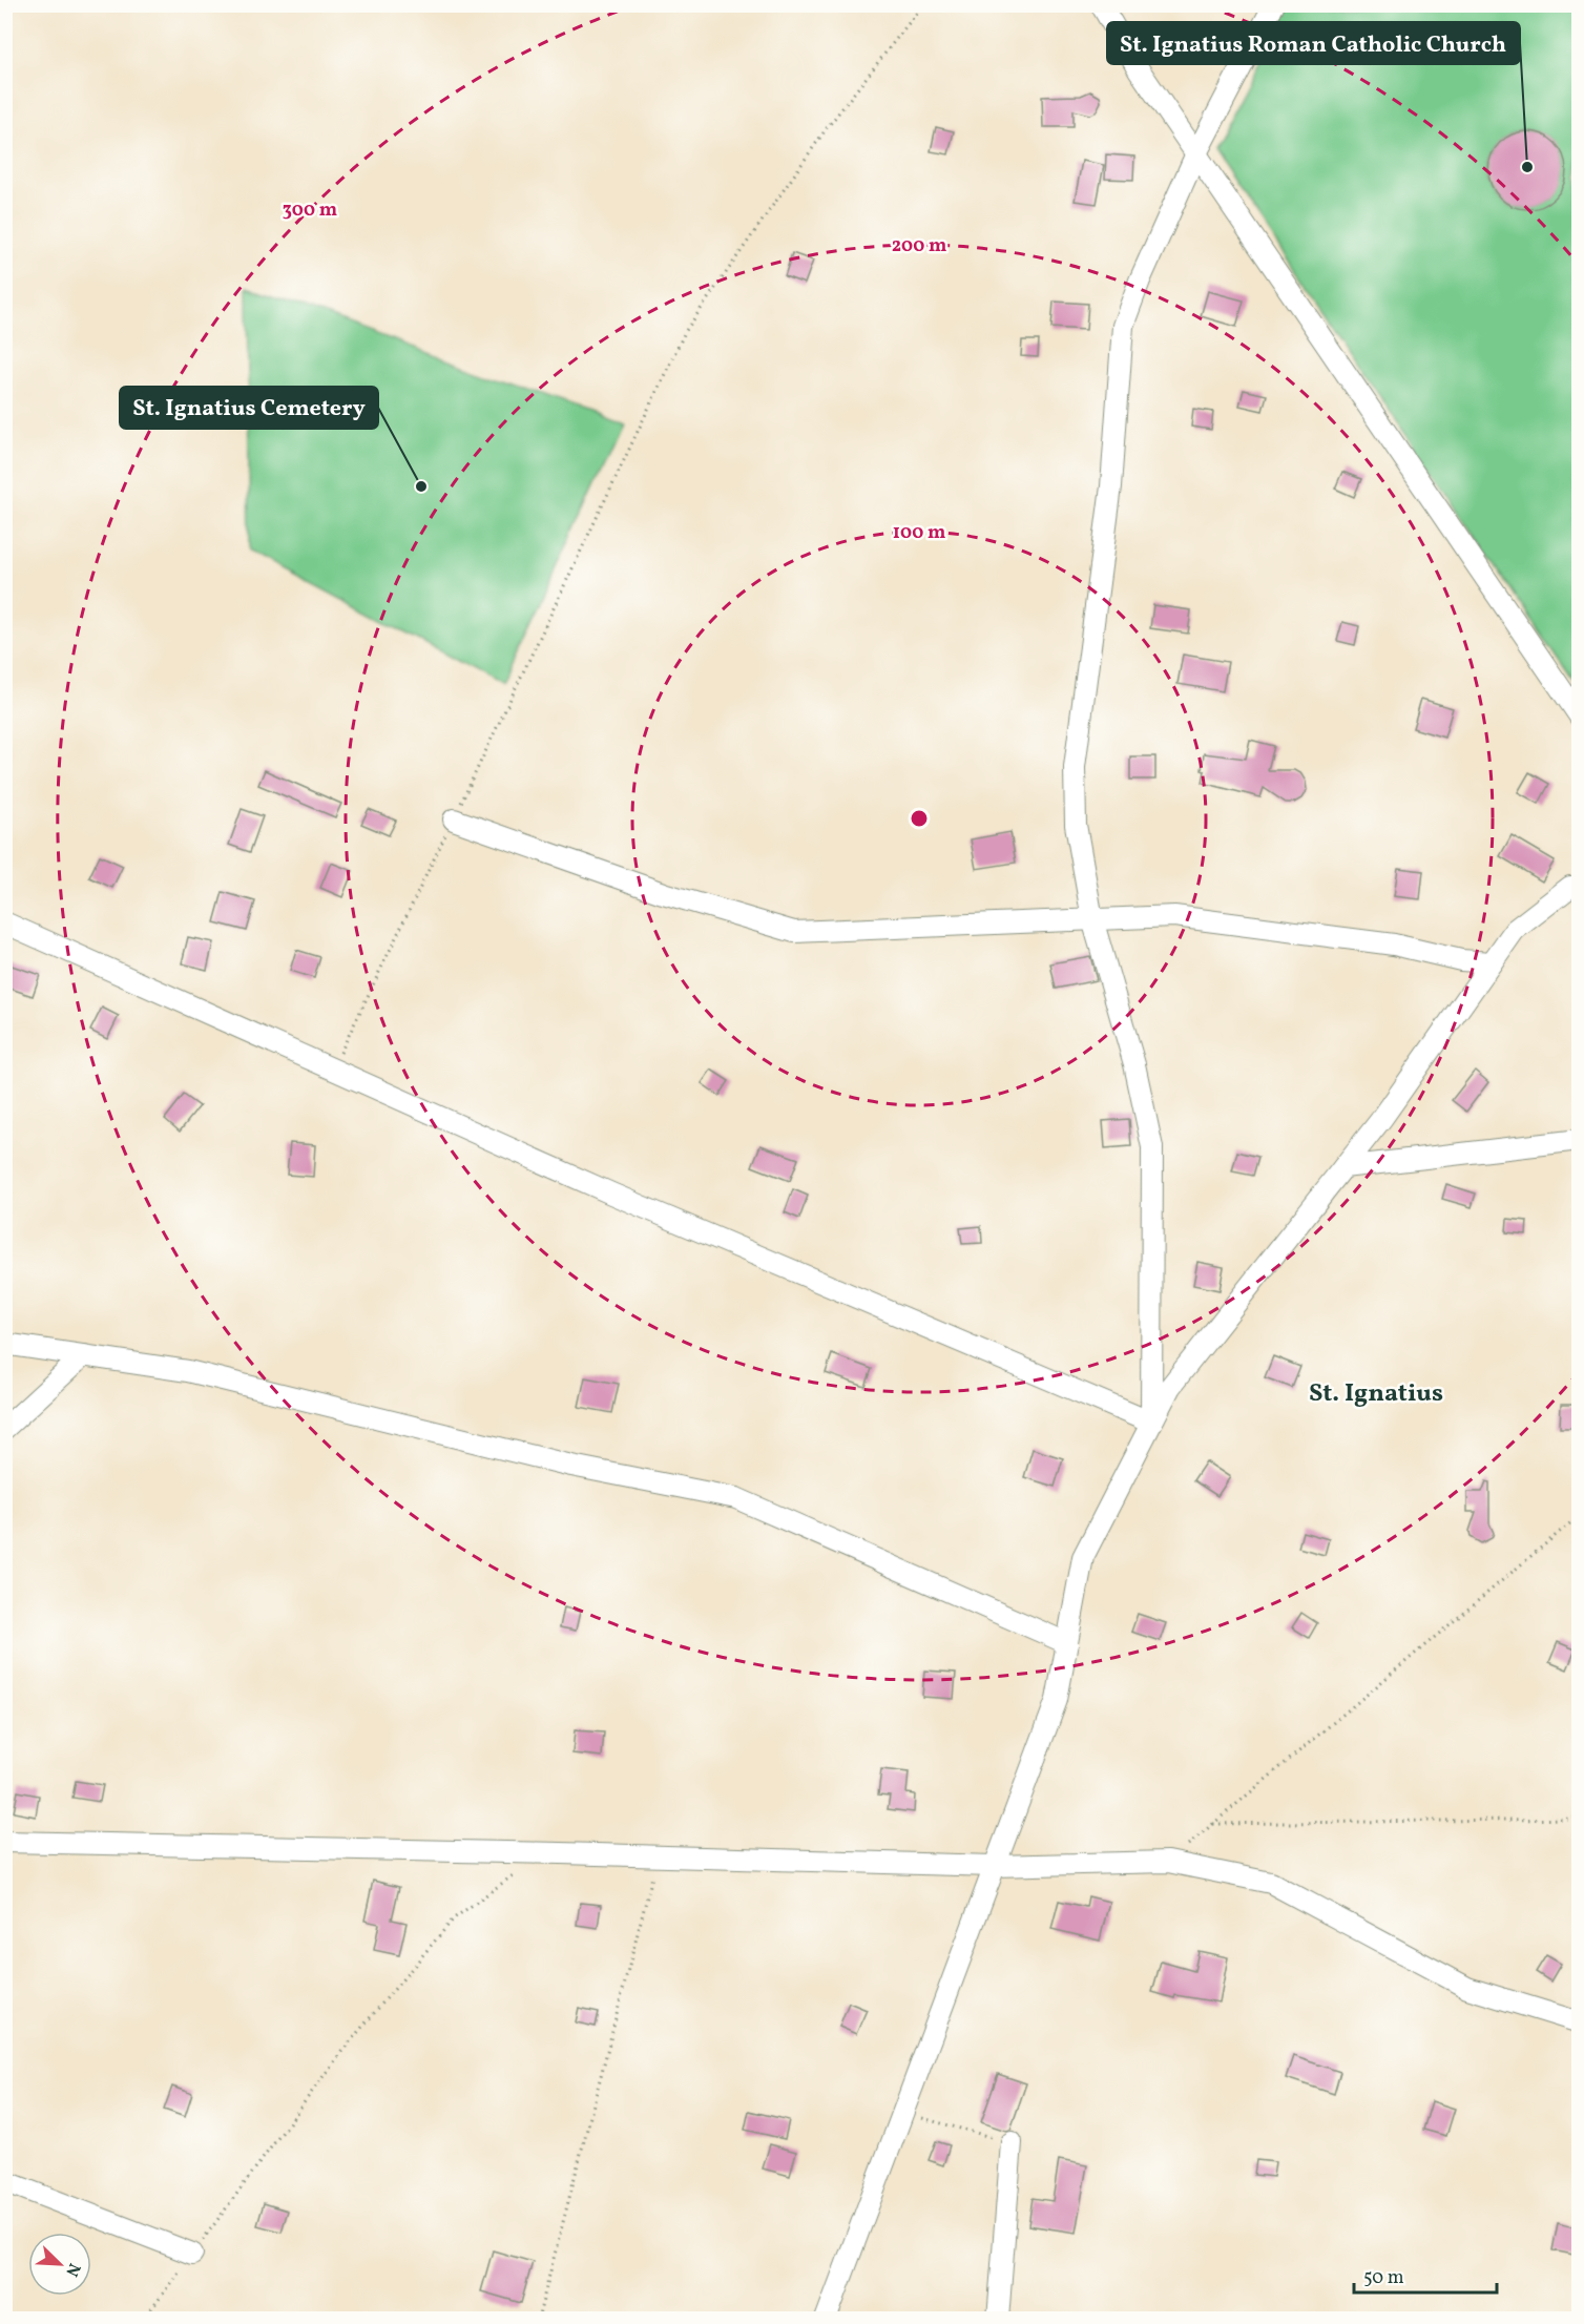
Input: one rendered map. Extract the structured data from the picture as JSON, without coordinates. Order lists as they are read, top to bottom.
{
  "districts": ["St. Ignatius"],
  "places": ["St. Ignatius Roman Catholic Church", "St. Ignatius Cemetery"],
  "scale_bar": "50 m",
  "north": "bottom right",
  "rings": ["300 m", "200 m", "100 m"]
}
